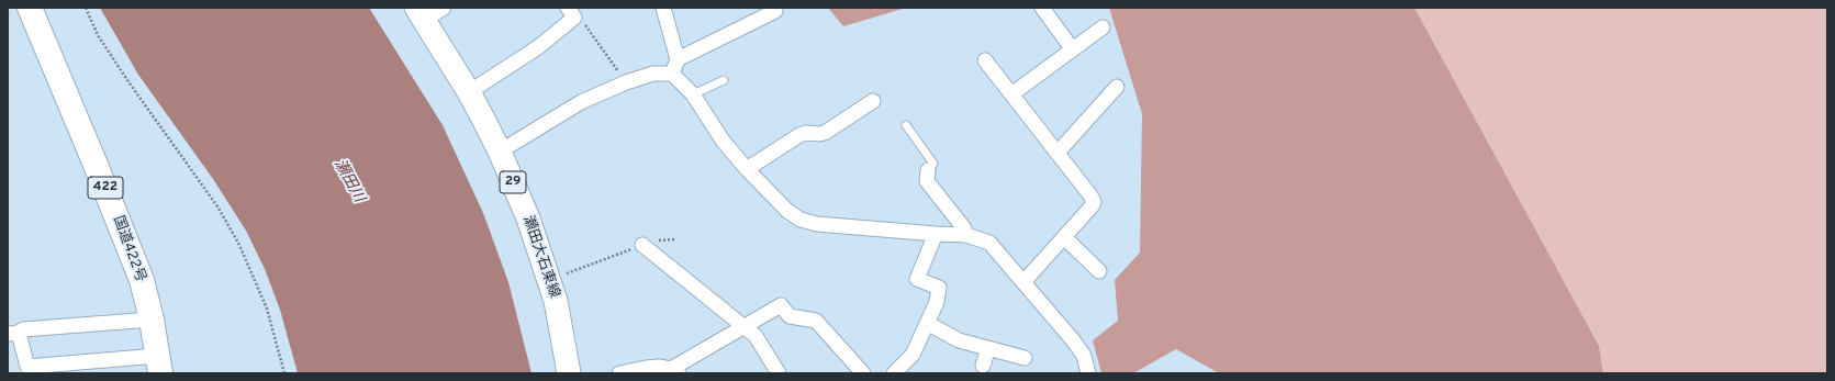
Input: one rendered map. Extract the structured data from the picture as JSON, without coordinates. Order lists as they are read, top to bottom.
{
  "streets": {
    "highway": ["422", "国道422号"],
    "main road": ["29", "瀬田大石東線"]
  },
  "water": ["瀬田川"]
}
